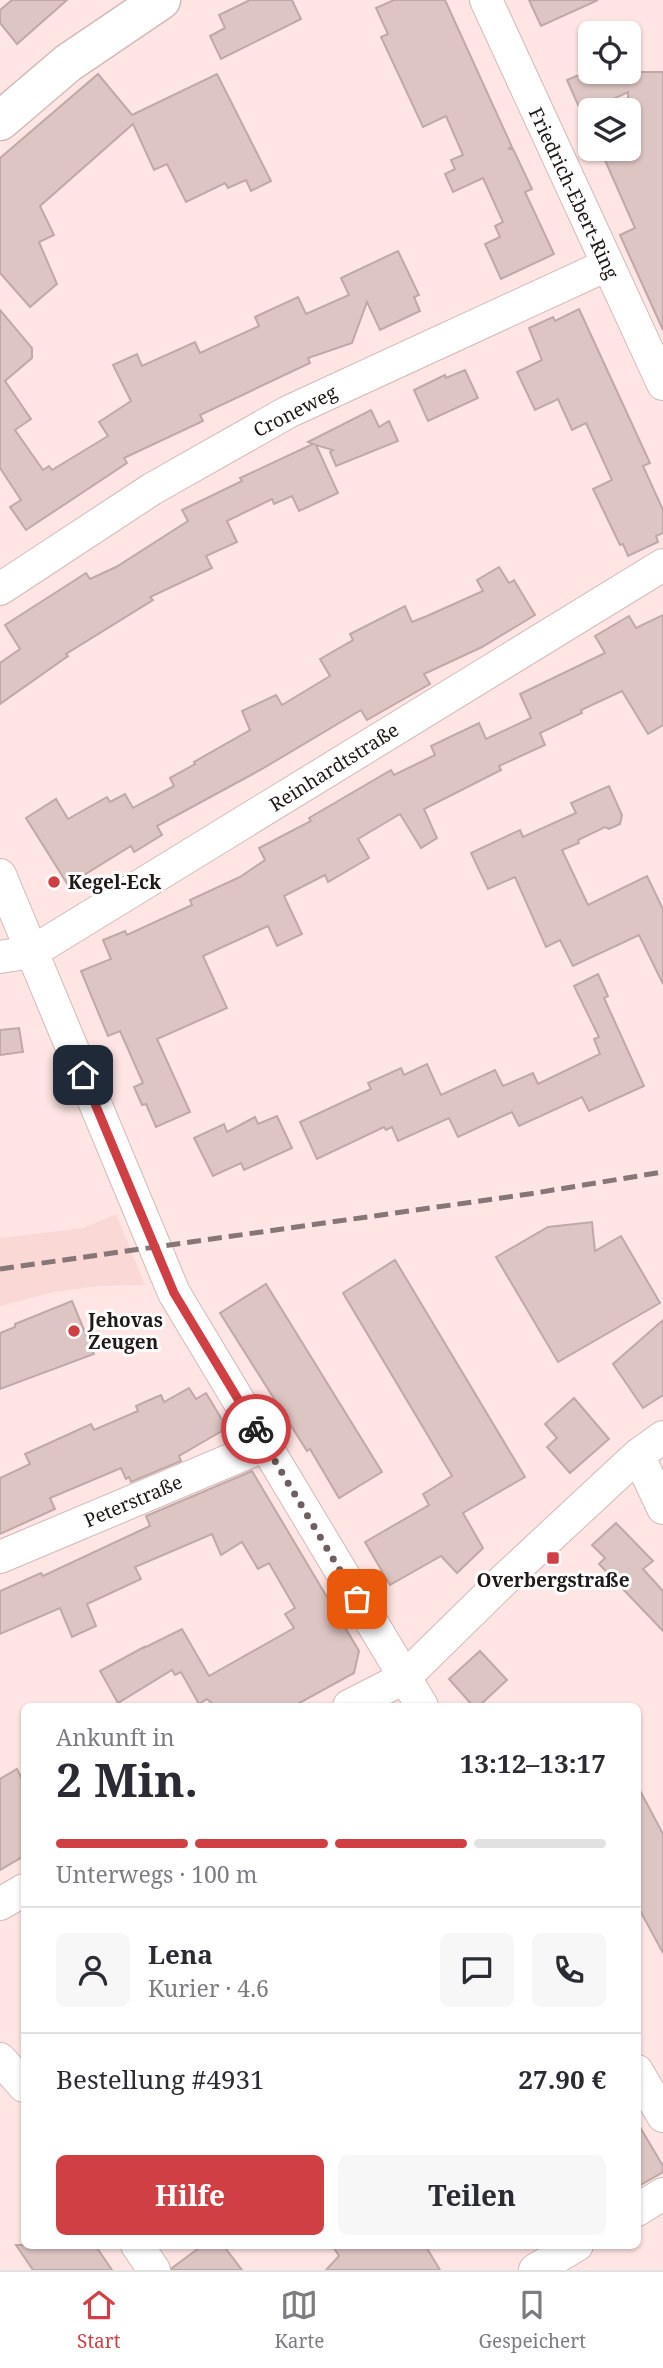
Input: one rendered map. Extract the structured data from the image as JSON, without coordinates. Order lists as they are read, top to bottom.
{
  "streets": {
    "street": [
      "Friedrich-Ebert-Ring",
      "Croneweg",
      "Reinhardtstraße",
      "Peterstraße"
    ]
  },
  "crossings": [
    ["Friedrich-Ebert-Ring", "Croneweg"]
  ],
  "places": {
    "other": ["Kegel-Eck", "Jehovas Zeugen"],
    "transit": ["Overbergstraße"]
  },
  "page": {
    "heading": ["2 Min.", "Ankunft in", "13:12–13:17"],
    "panel": [
      "Lena",
      "Kurier · 4.6",
      "Bestellung #4931",
      "27.90 €"
    ],
    "bar": "Unterwegs · 100 m",
    "buttons": ["Hilfe", "Teilen"],
    "tabs": ["Start", "Karte", "Gespeichert"]
  }
}
